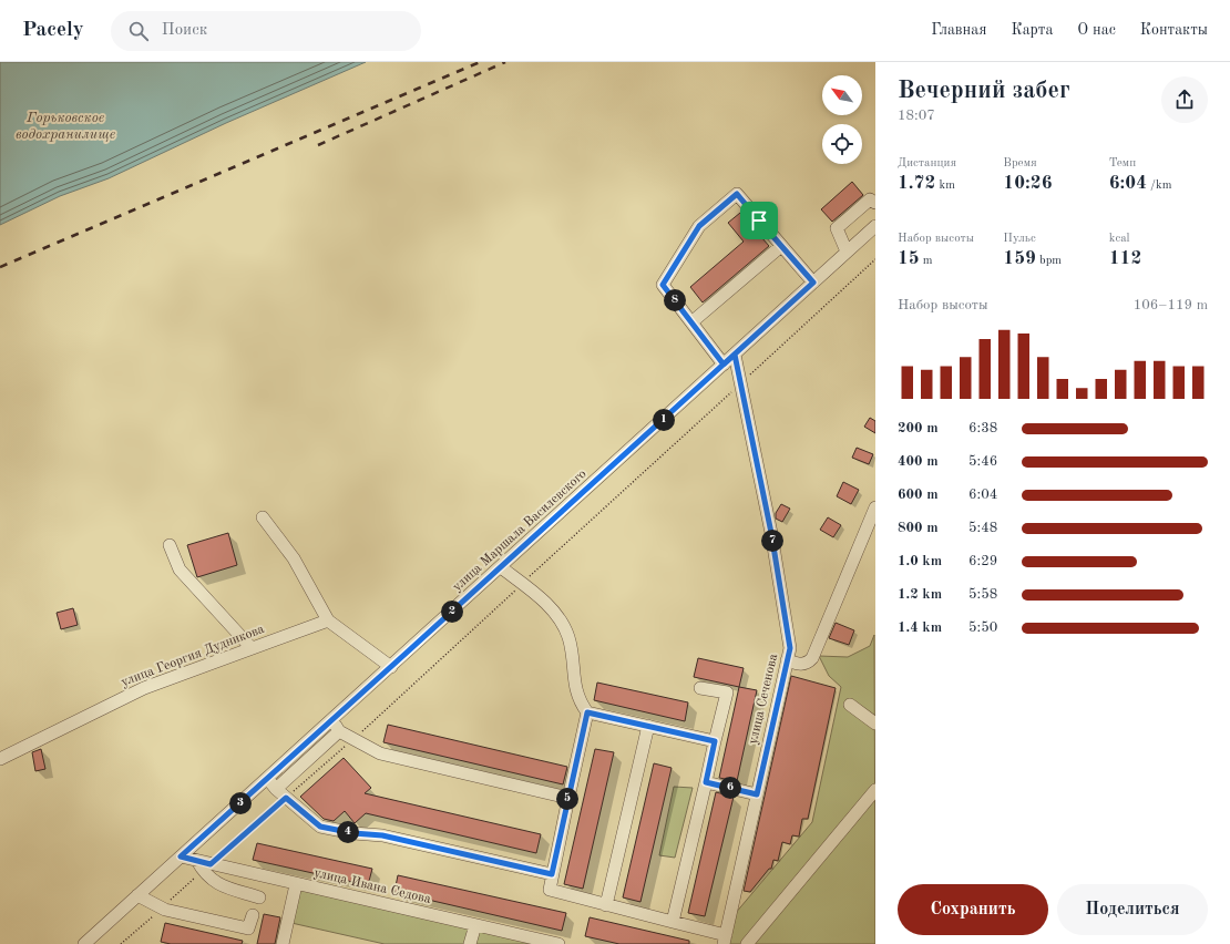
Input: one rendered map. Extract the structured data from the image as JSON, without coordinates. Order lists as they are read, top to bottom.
{
  "streets": {
    "street": [
      "улица Маршала Василевского",
      "улица Георгия Дудникова",
      "улица Сеченова",
      "улица Ивана Седова"
    ]
  },
  "crossings": [
    ["улица Маршала Василевского", "улица Сеченова"],
    ["улица Маршала Василевского", "улица Ивана Седова"]
  ],
  "water": ["Горьковское водохранилище"],
  "north": "top left",
  "page": {
    "header": "Pacely",
    "search": "Поиск",
    "nav": [
      "Главная",
      "Карта",
      "О нас",
      "Контакты"
    ],
    "heading": ["Вечерний забег", "18:07"],
    "stats": [
      ["Дистанция", "1.72 km"],
      ["Время", "10:26"],
      ["Темп", "6:04 /km"],
      ["Набор высоты", "15 m"],
      ["Пульс", "159 bpm"],
      ["kcal", "112"]
    ],
    "chart": ["Набор высоты", "106–119 m"],
    "pins": [
      "8",
      "1",
      "7",
      "2",
      "6",
      "5",
      "3",
      "4"
    ],
    "list": [
      {
        "name": "200 m",
        "note": "6:38"
      },
      {
        "name": "400 m",
        "note": "5:46"
      },
      {
        "name": "600 m",
        "note": "6:04"
      },
      {
        "name": "800 m",
        "note": "5:48"
      },
      {
        "name": "1.0 km",
        "note": "6:29"
      },
      {
        "name": "1.2 km",
        "note": "5:58"
      },
      {
        "name": "1.4 km",
        "note": "5:50"
      }
    ],
    "buttons": ["Сохранить", "Поделиться"]
  }
}
